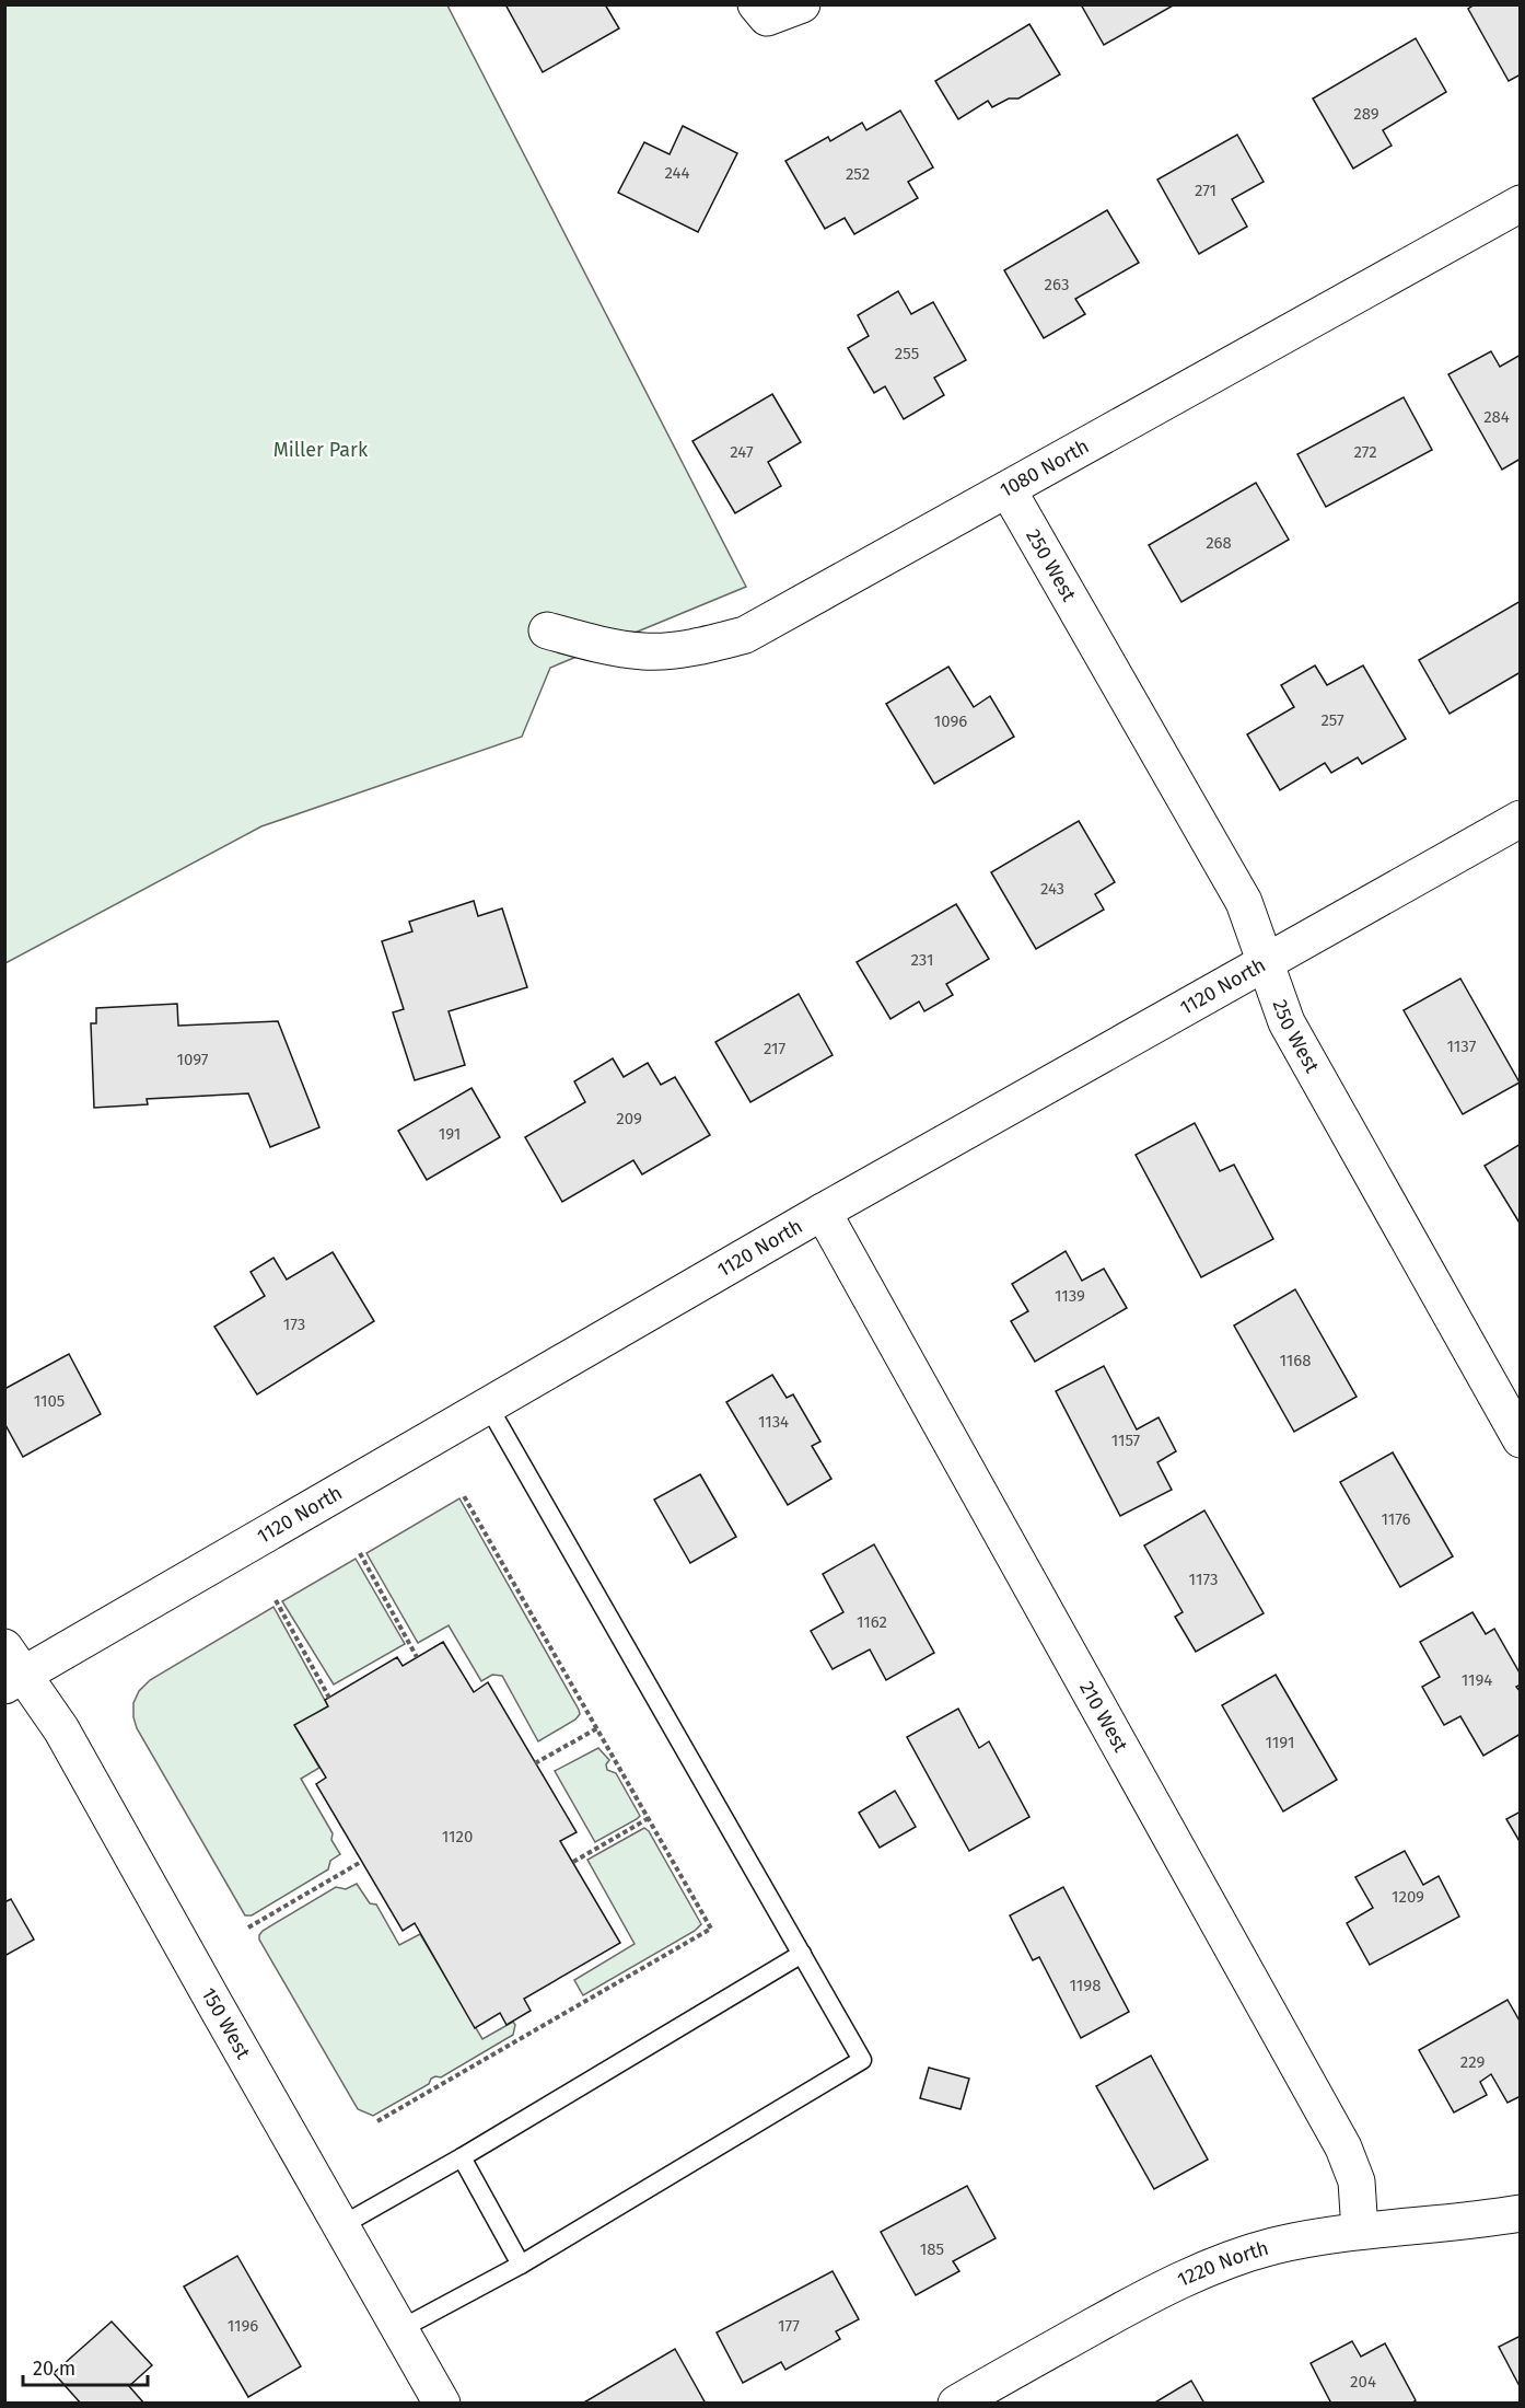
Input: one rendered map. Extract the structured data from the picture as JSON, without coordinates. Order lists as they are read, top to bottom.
{
  "streets": {
    "street": [
      "1080 North",
      "250 West",
      "1120 North",
      "210 West",
      "150 West",
      "1220 North"
    ]
  },
  "crossings": [
    ["1080 North", "250 West"],
    ["250 West", "1120 North"],
    ["1120 North", "210 West"],
    ["1120 North", "150 West"],
    ["210 West", "1220 North"]
  ],
  "parks": ["Miller Park"],
  "house_numbers": [
    "289",
    "244",
    "252",
    "271",
    "263",
    "255",
    "284",
    "247",
    "272",
    "268",
    "257",
    "1096",
    "243",
    "231",
    "1137",
    "217",
    "1097",
    "209",
    "191",
    "1139",
    "173",
    "1168",
    "1105",
    "1134",
    "1157",
    "1176",
    "1173",
    "1162",
    "1194",
    "1191",
    "1120",
    "1209",
    "1198",
    "229",
    "185",
    "1196",
    "177",
    "204"
  ],
  "scale_bar": "20 m"
}
